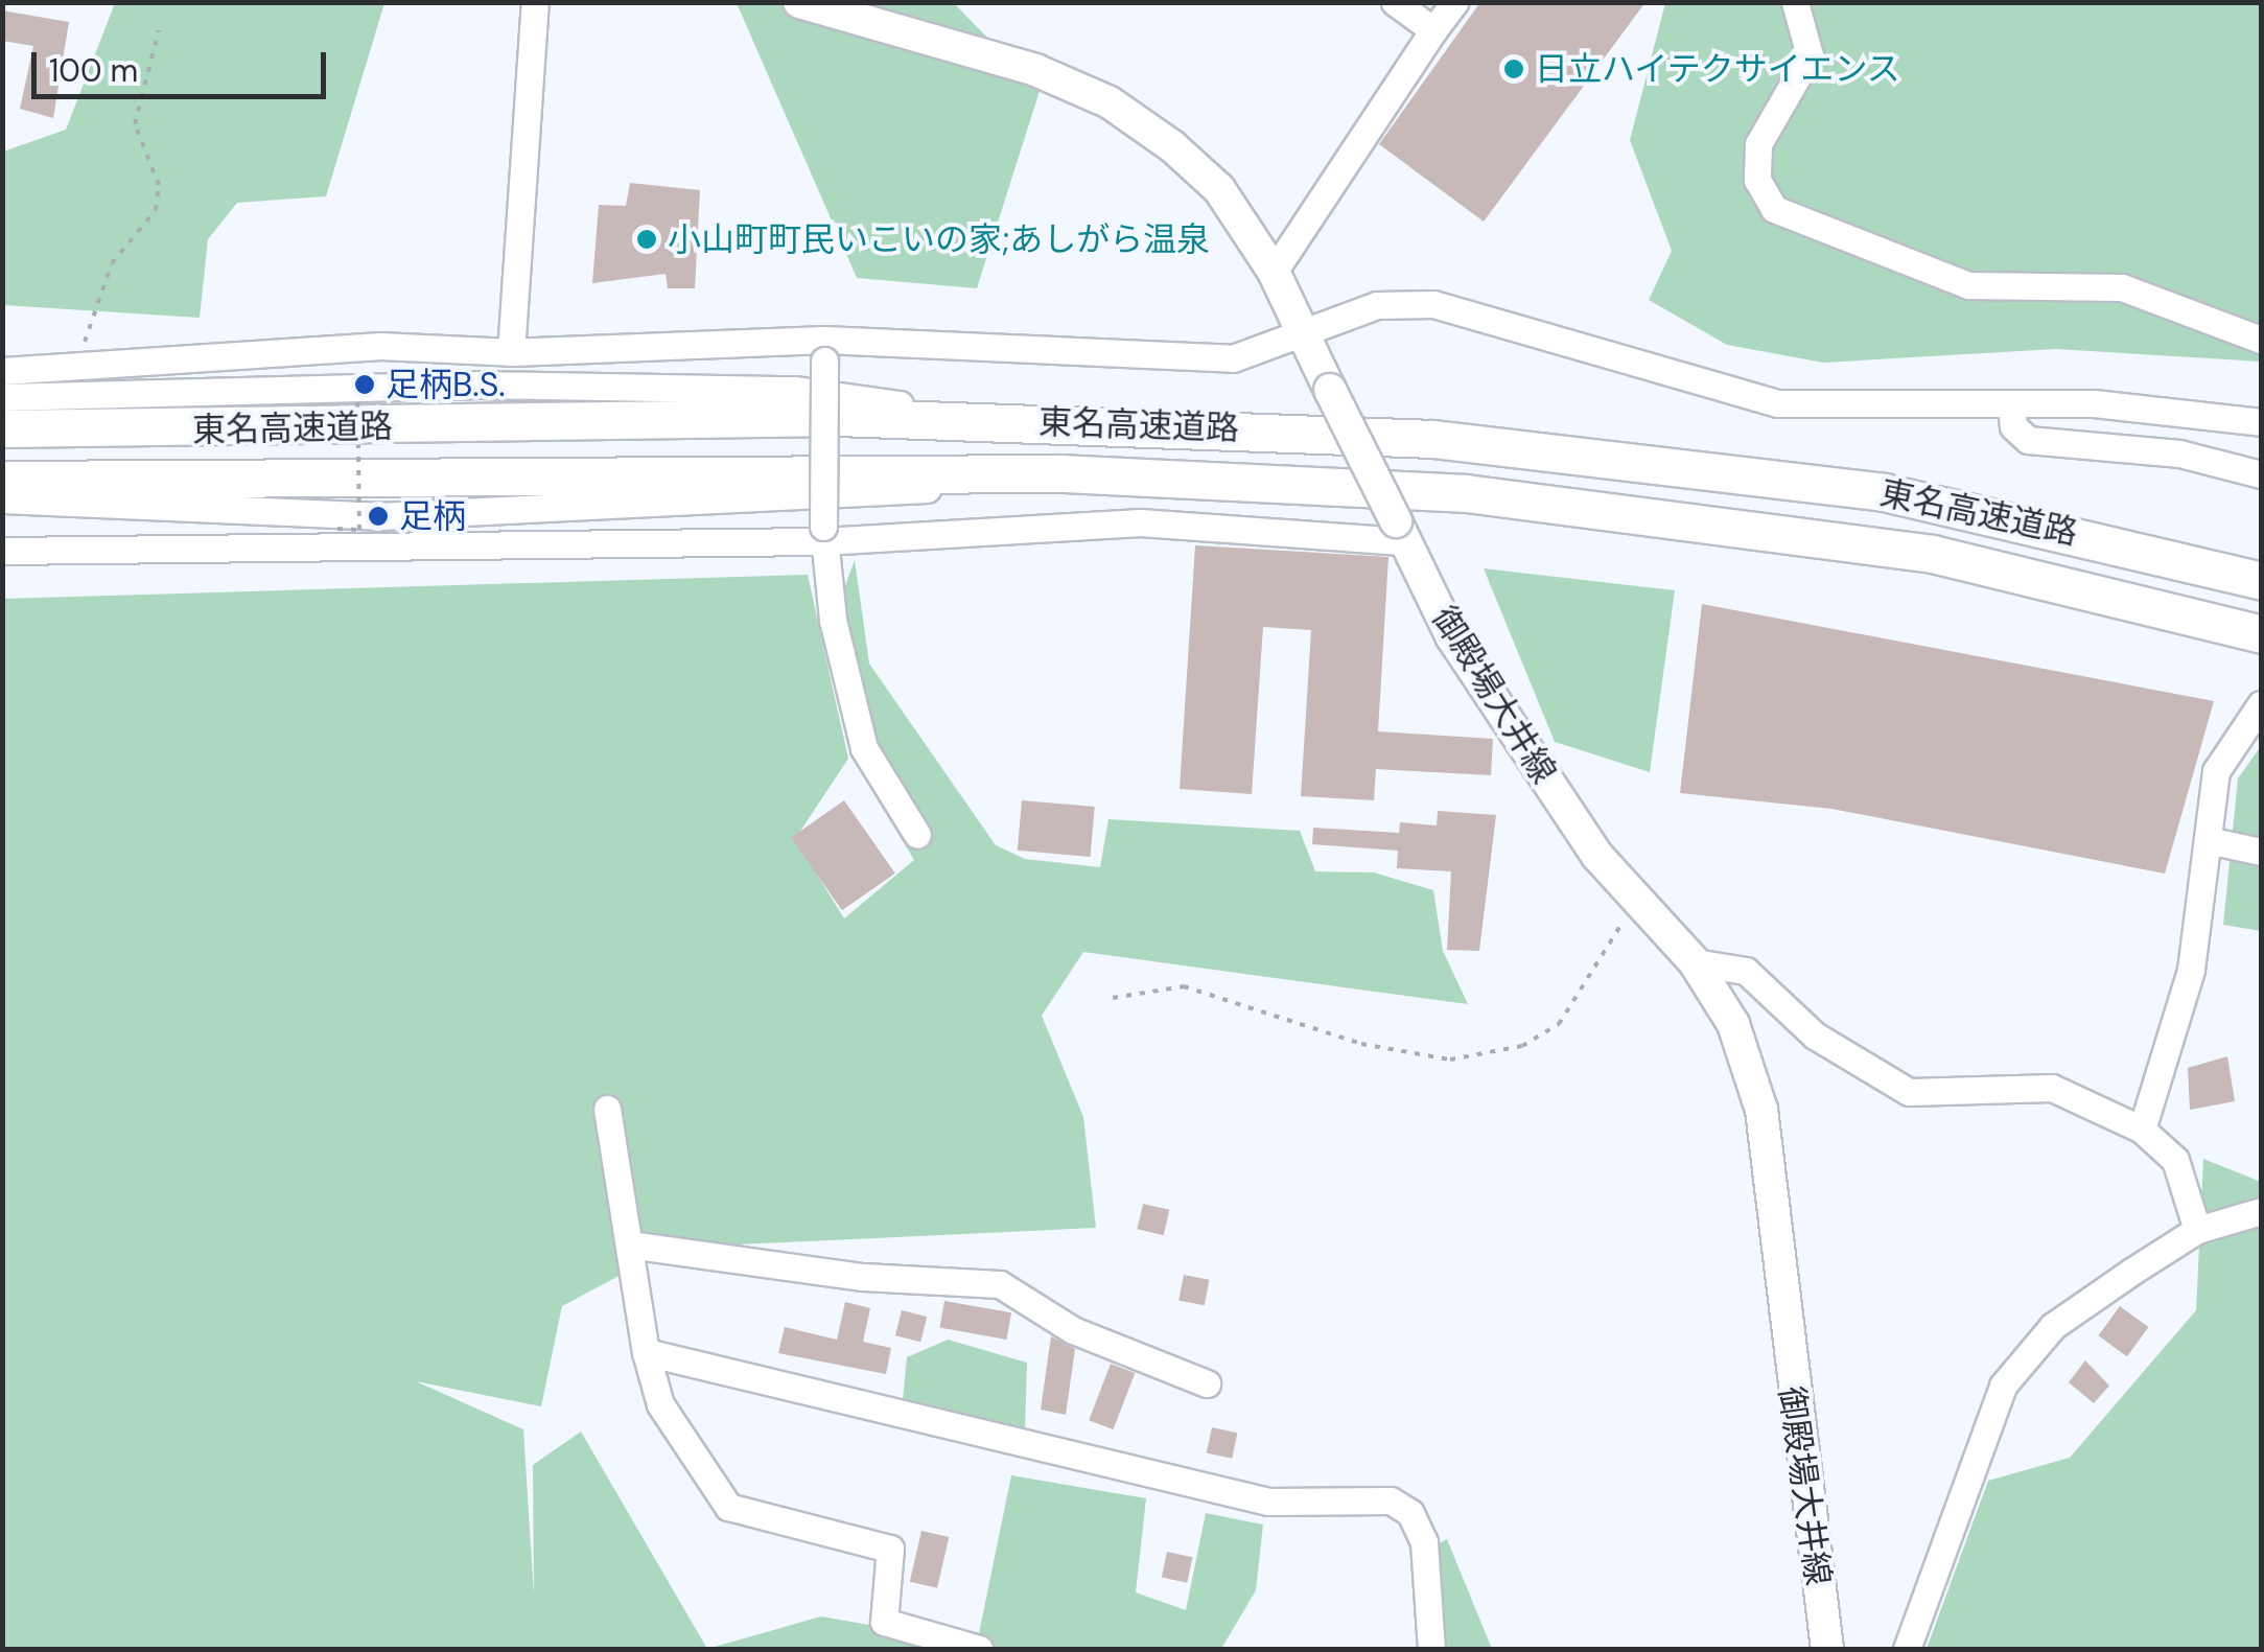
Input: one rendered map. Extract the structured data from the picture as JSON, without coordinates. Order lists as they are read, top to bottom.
{
  "streets": {
    "highway": ["東名高速道路"],
    "main road": ["御殿場大井線"]
  },
  "places": [
    "日立ハイテクサイエンス",
    "小山町町民いこいの家;あしがら温泉",
    "足柄B.S.",
    "足柄"
  ],
  "scale_bar": "100 m"
}
